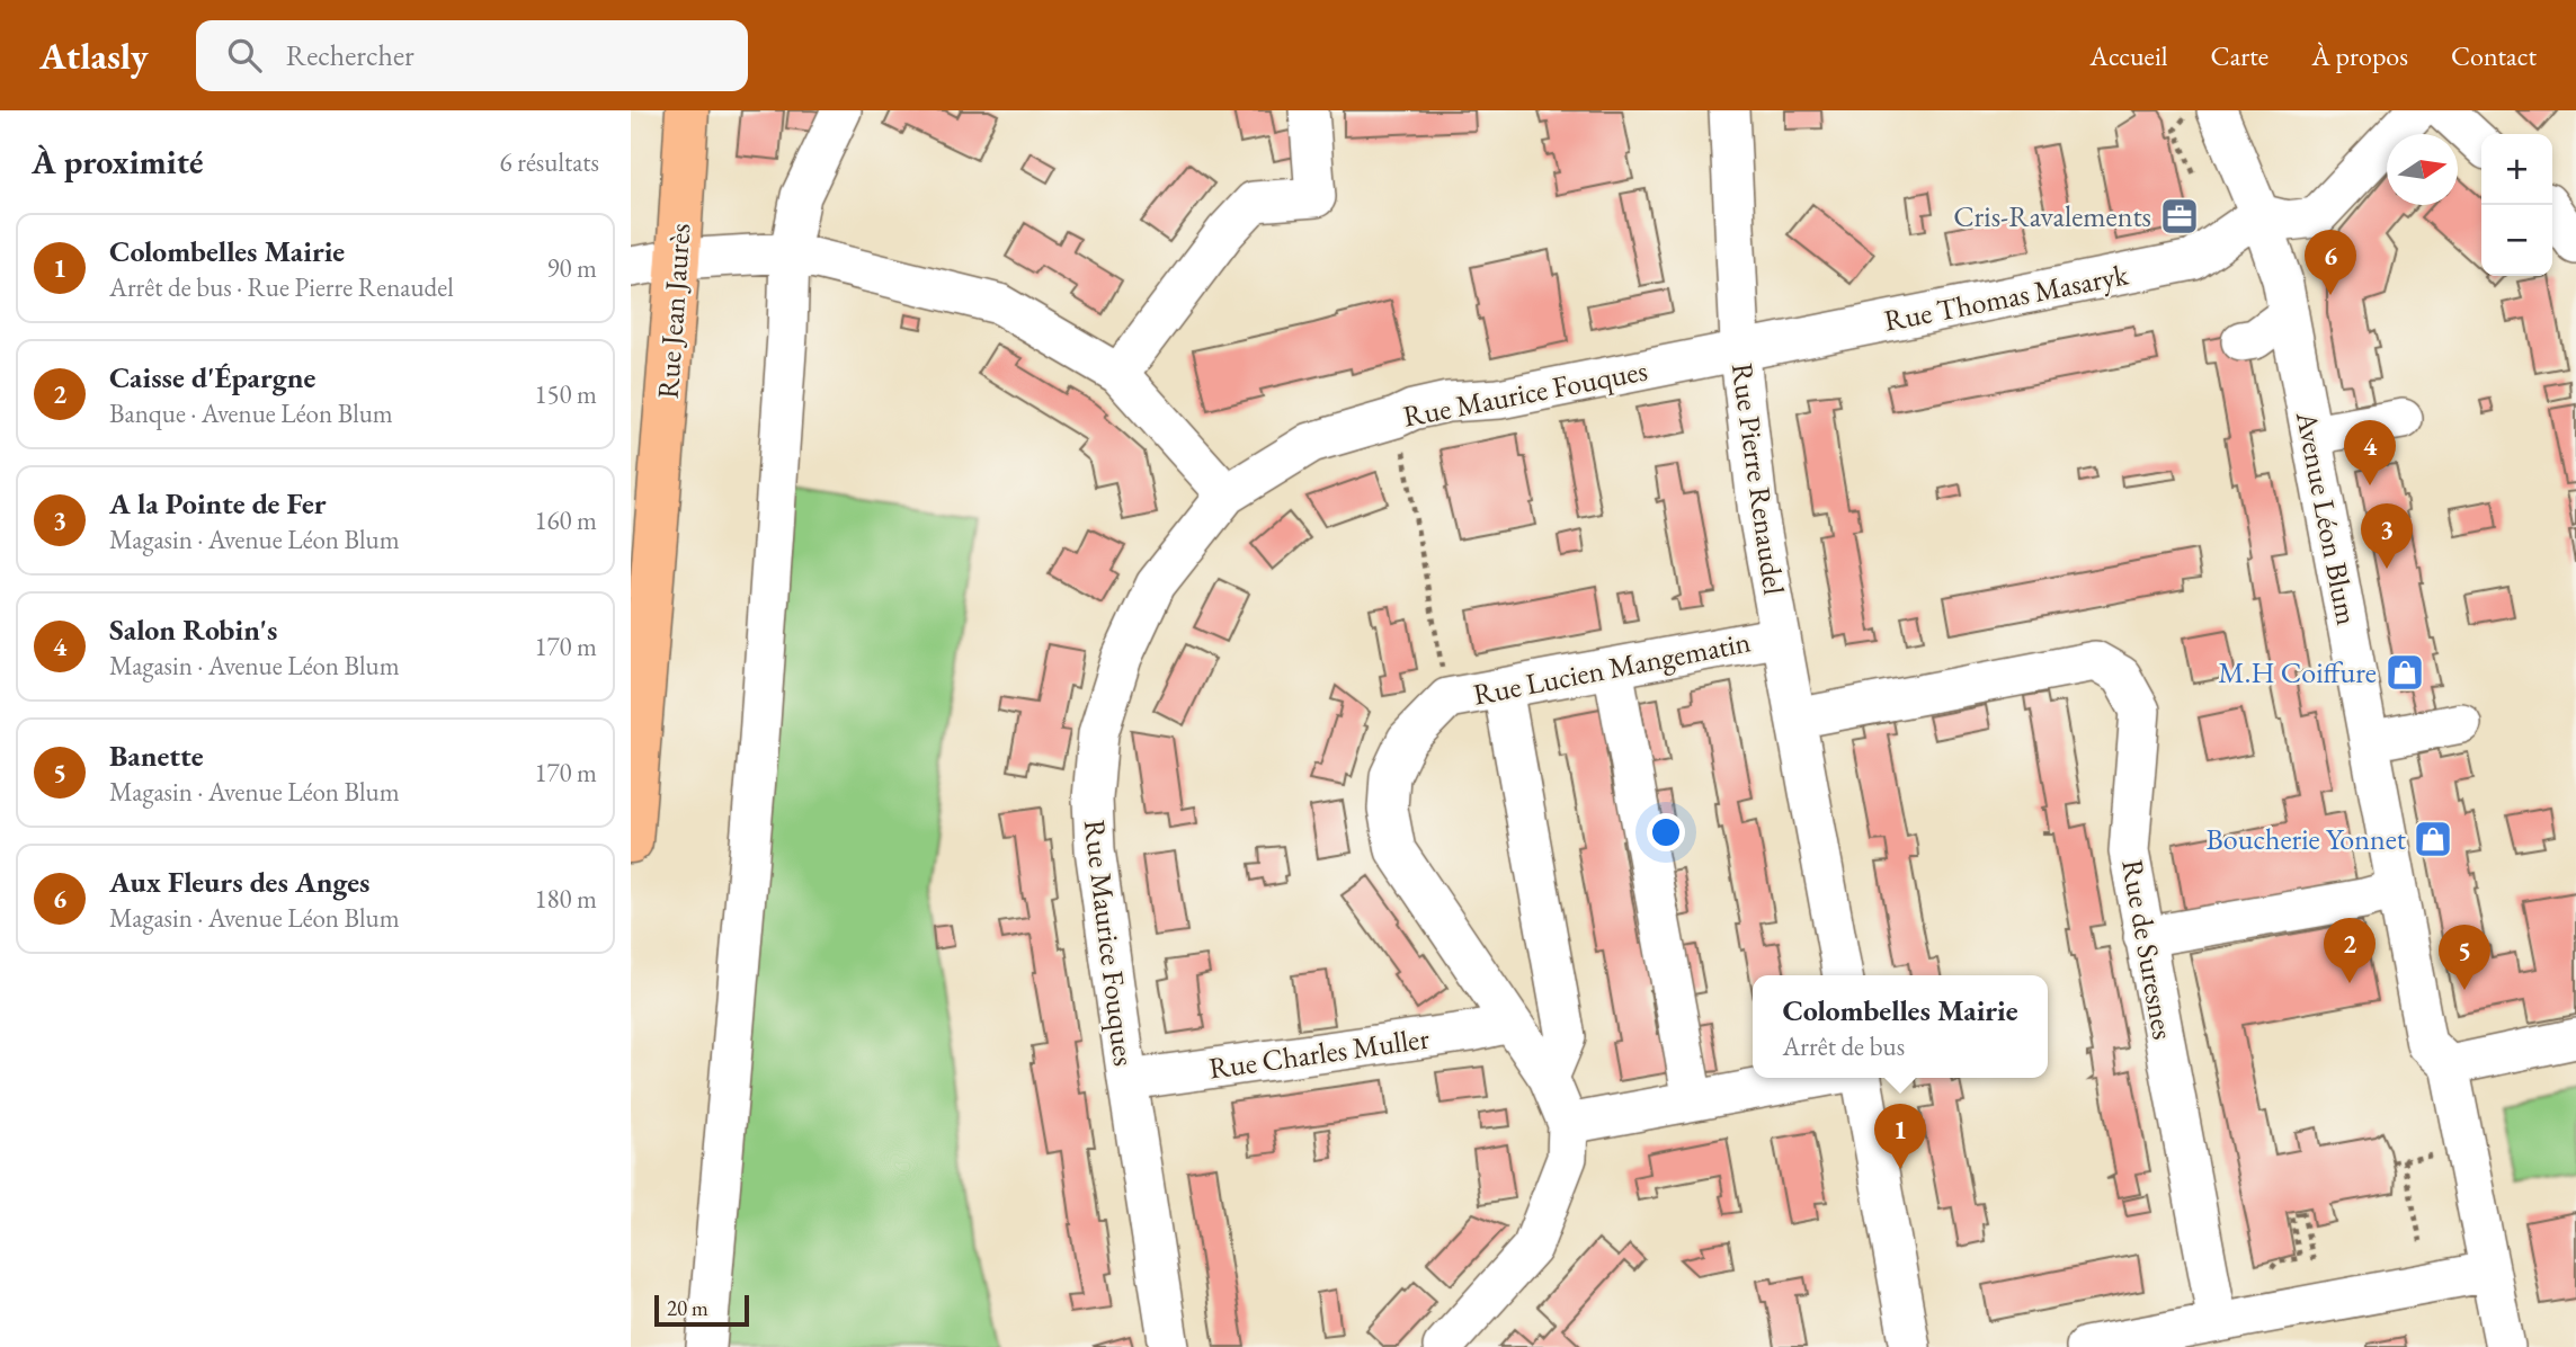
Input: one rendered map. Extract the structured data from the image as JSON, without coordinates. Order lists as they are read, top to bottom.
{
  "streets": {
    "main road": ["Rue Jean Jaurès"],
    "street": [
      "Rue Thomas Masaryk",
      "Rue Maurice Fouques",
      "Rue Pierre Renaudel",
      "Avenue Léon Blum",
      "Rue Lucien Mangematin",
      "Rue de Suresnes",
      "Rue Charles Muller"
    ]
  },
  "crossings": [
    ["Rue Thomas Masaryk", "Rue Maurice Fouques"],
    ["Rue Thomas Masaryk", "Rue Pierre Renaudel"],
    ["Rue Thomas Masaryk", "Avenue Léon Blum"],
    ["Rue Maurice Fouques", "Rue Pierre Renaudel"],
    ["Rue Maurice Fouques", "Rue Charles Muller"],
    ["Rue Pierre Renaudel", "Rue Lucien Mangematin"],
    ["Rue Pierre Renaudel", "Rue de Suresnes"],
    ["Rue Lucien Mangematin", "Rue Charles Muller"]
  ],
  "places": {
    "office": ["Cris-Ravalements"],
    "shop": ["M.H Coiffure", "Boucherie Yonnet"]
  },
  "scale_bar": "20 m",
  "north": "right",
  "page": {
    "header": "Atlasly",
    "search": "Rechercher",
    "nav": [
      "Accueil",
      "Carte",
      "À propos",
      "Contact"
    ],
    "heading": ["À proximité", "6 résultats"],
    "map_buttons": ["+", "−"],
    "list": [
      {
        "mark": "1",
        "name": "Colombelles Mairie",
        "note": "Arrêt de bus · Rue Pierre Renaudel",
        "value": "90 m"
      },
      {
        "mark": "2",
        "name": "Caisse d'Épargne",
        "note": "Banque · Avenue Léon Blum",
        "value": "150 m"
      },
      {
        "mark": "3",
        "name": "A la Pointe de Fer",
        "note": "Magasin · Avenue Léon Blum",
        "value": "160 m"
      },
      {
        "mark": "4",
        "name": "Salon Robin's",
        "note": "Magasin · Avenue Léon Blum",
        "value": "170 m"
      },
      {
        "mark": "5",
        "name": "Banette",
        "note": "Magasin · Avenue Léon Blum",
        "value": "170 m"
      },
      {
        "mark": "6",
        "name": "Aux Fleurs des Anges",
        "note": "Magasin · Avenue Léon Blum",
        "value": "180 m"
      }
    ],
    "pins": [
      "6",
      "4",
      "3",
      "2",
      "5",
      "1"
    ],
    "popup": ["Colombelles Mairie", "Arrêt de bus"],
    "scale": "20 m"
  }
}
